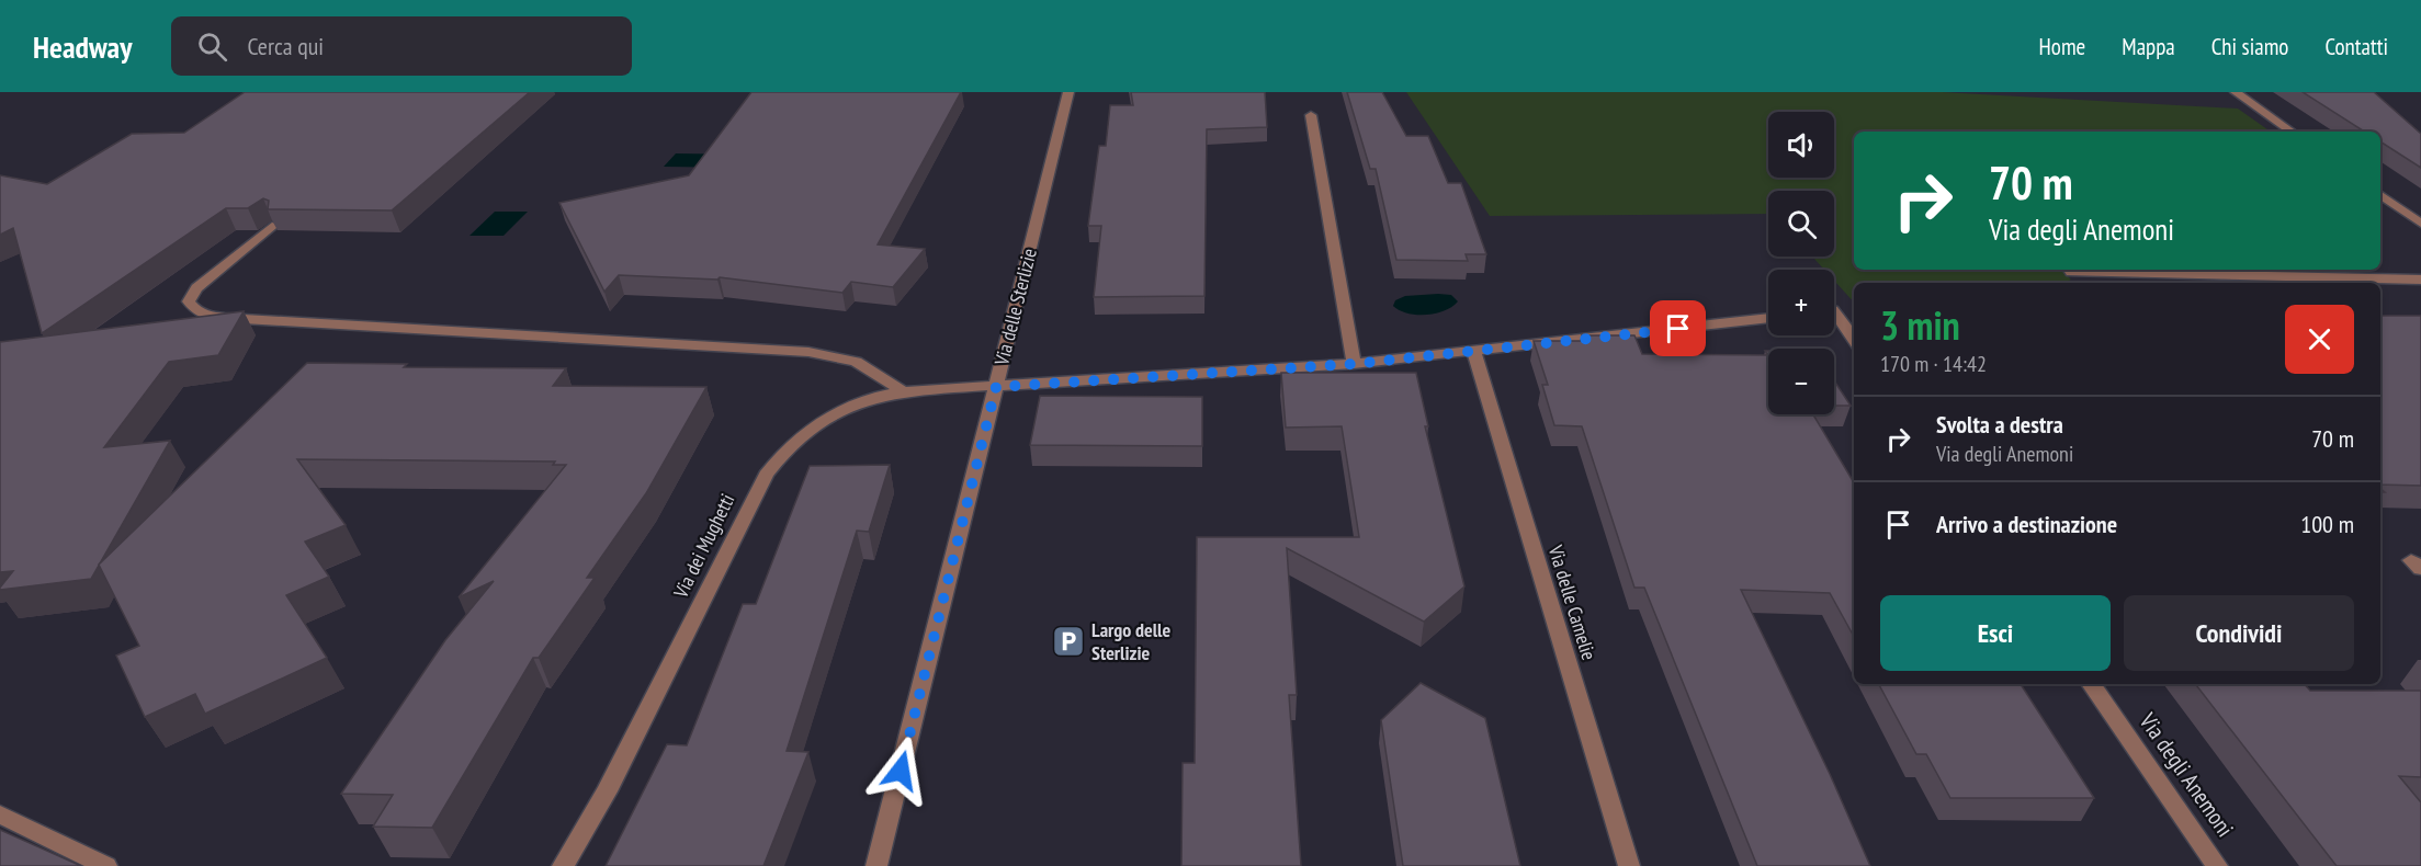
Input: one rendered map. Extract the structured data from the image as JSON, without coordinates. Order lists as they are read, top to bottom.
{
  "streets": {
    "street": [
      "Via delle Sterlizie",
      "Via dei Mughetti",
      "Via delle Camelie",
      "Via degli Anemoni"
    ]
  },
  "crossings": [
    ["Via delle Sterlizie", "Via dei Mughetti"]
  ],
  "places": {
    "parking": ["Largo delle Sterlizie"]
  },
  "page": {
    "header": "Headway",
    "search": "Cerca qui",
    "nav": [
      "Home",
      "Mappa",
      "Chi siamo",
      "Contatti"
    ],
    "map_buttons": ["+", "−"],
    "turn": ["70 m", "Via degli Anemoni"],
    "heading": ["3 min", "170 m · 14:42"],
    "list": [
      {
        "name": "Svolta a destra",
        "note": "Via degli Anemoni",
        "value": "70 m"
      },
      {
        "name": "Arrivo a destinazione",
        "value": "100 m"
      }
    ],
    "buttons": ["Esci", "Condividi"]
  }
}
